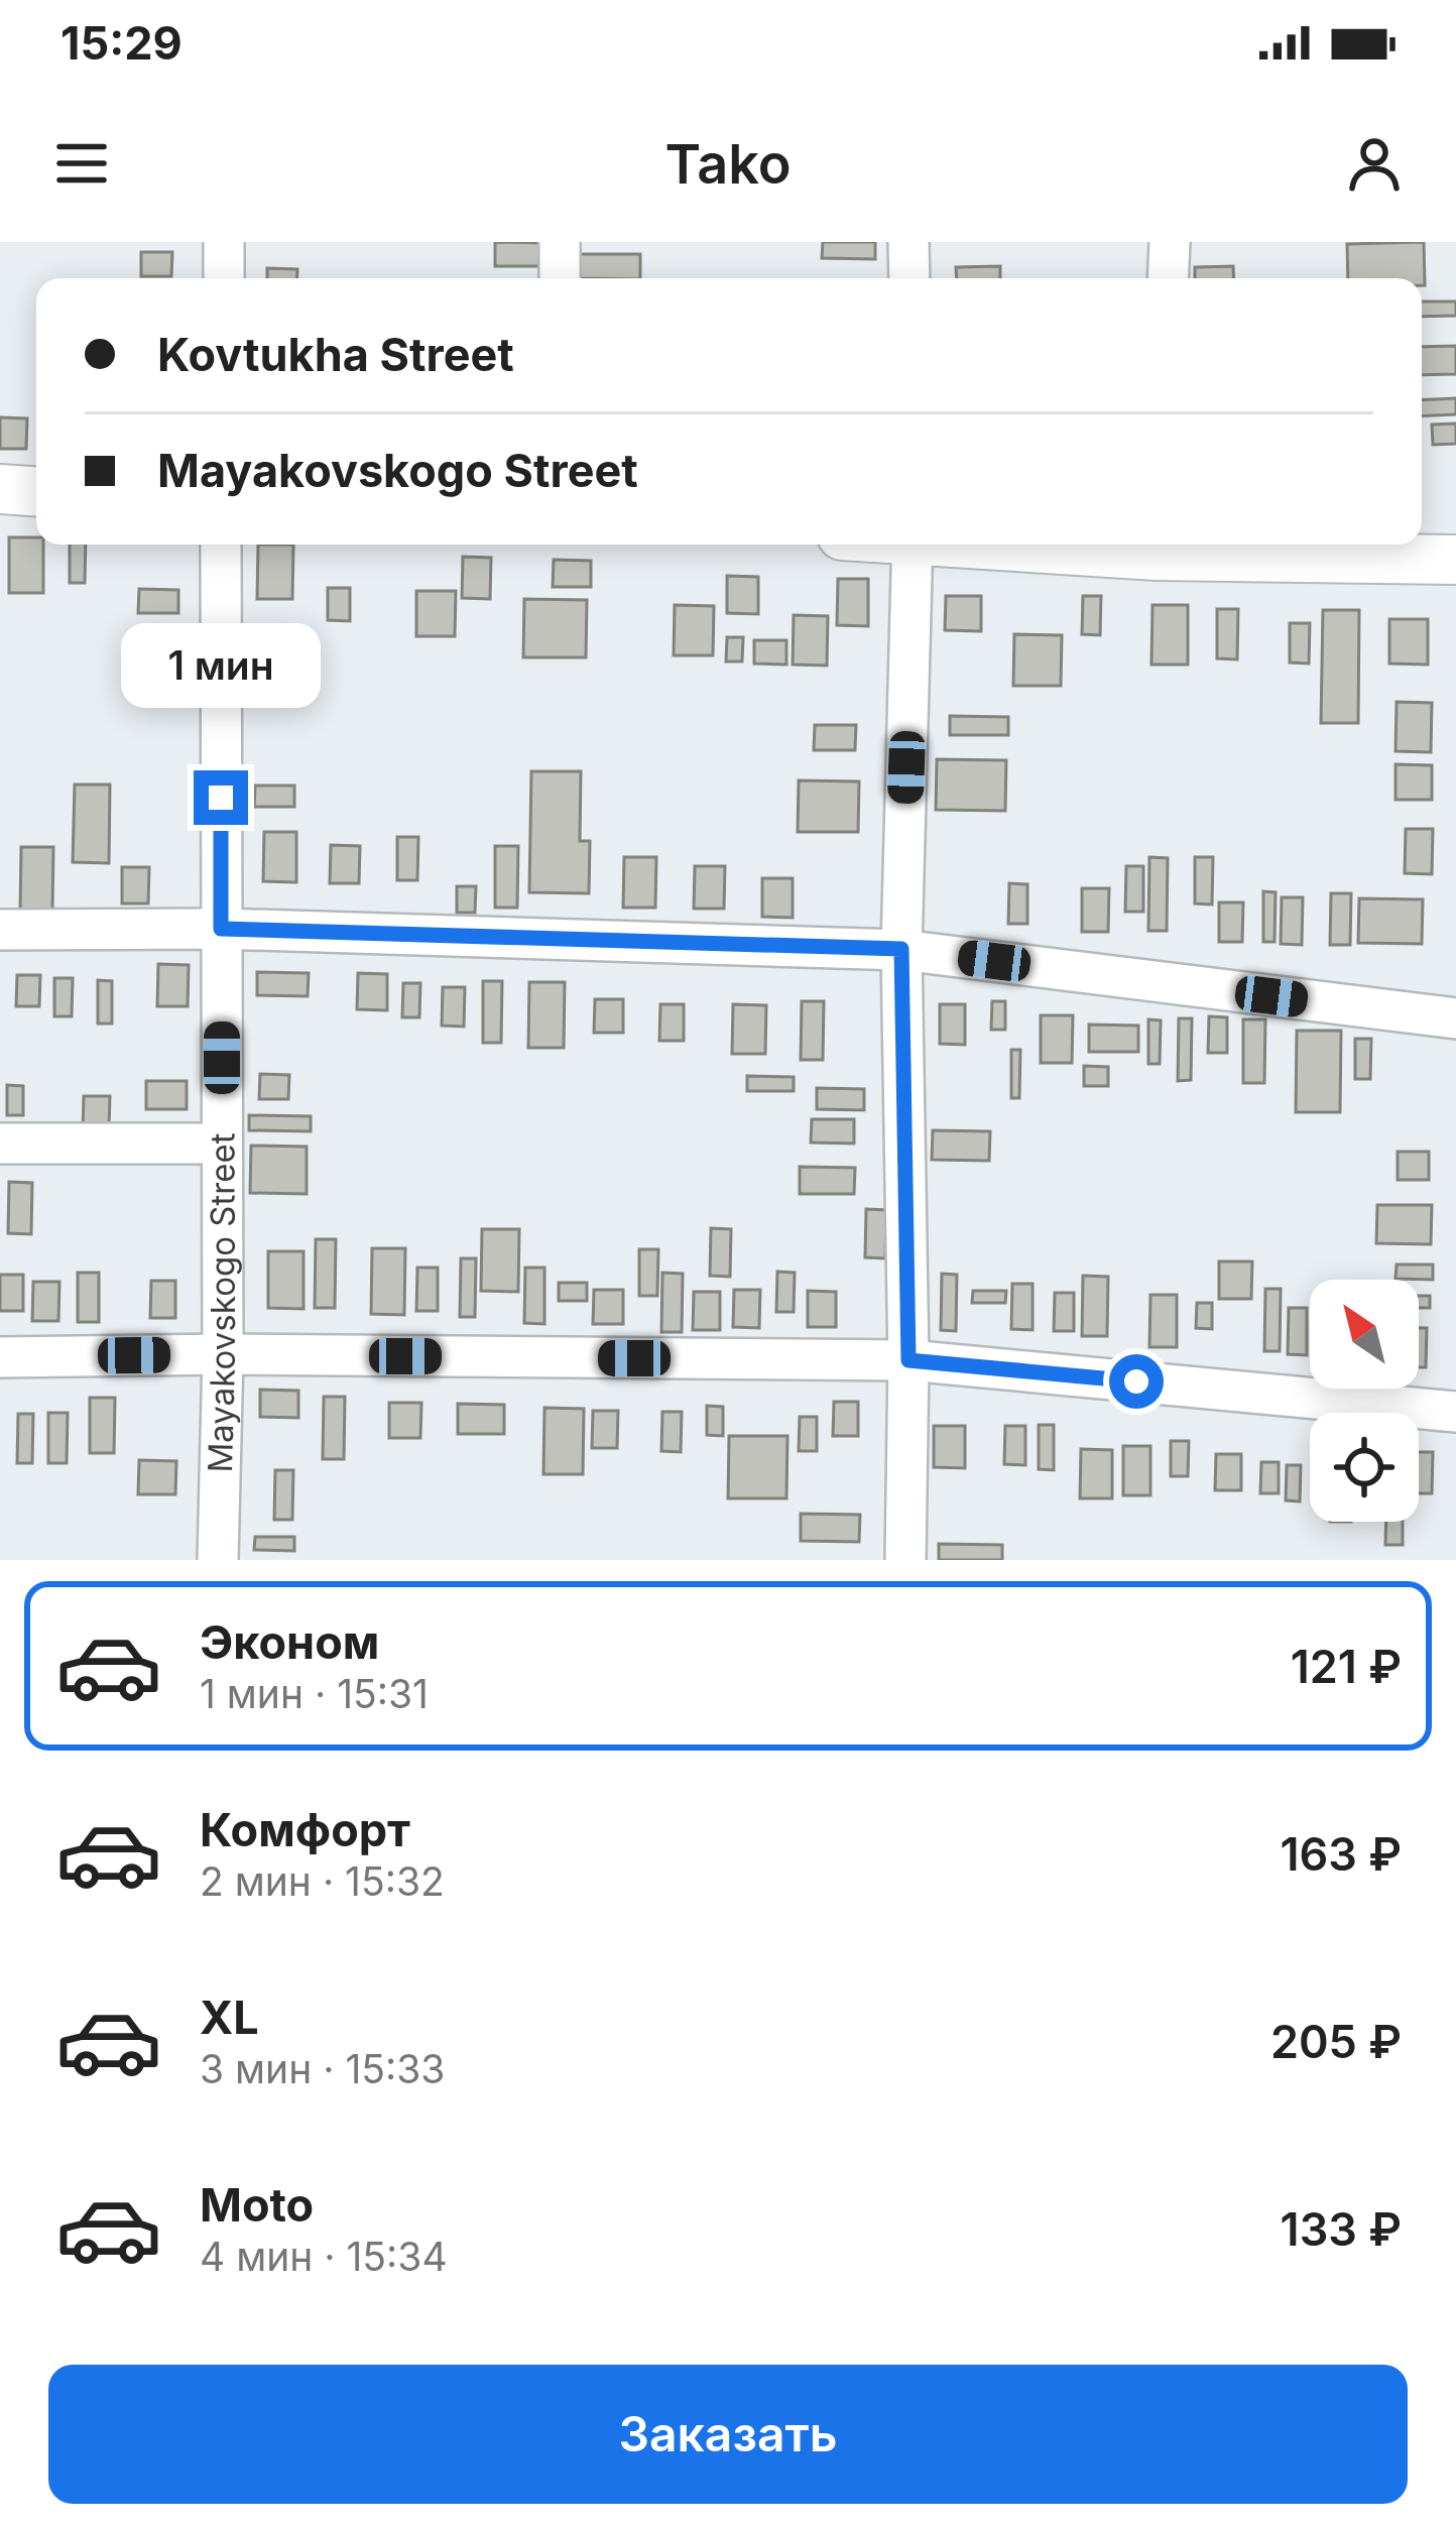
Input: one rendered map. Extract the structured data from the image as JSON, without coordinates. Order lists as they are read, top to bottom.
{
  "streets": {
    "street": ["Mayakovskogo Street"]
  },
  "north": "top left",
  "page": {
    "status": "15:29",
    "header": "Tako",
    "banner": ["Kovtukha Street", "Mayakovskogo Street"],
    "bubble": "1 мин",
    "list": [
      {
        "name": "Эконом",
        "note": "1 мин · 15:31",
        "value": "121 ₽"
      },
      {
        "name": "Комфорт",
        "note": "2 мин · 15:32",
        "value": "163 ₽"
      },
      {
        "name": "XL",
        "note": "3 мин · 15:33",
        "value": "205 ₽"
      },
      {
        "name": "Moto",
        "note": "4 мин · 15:34",
        "value": "133 ₽"
      }
    ],
    "buttons": "Заказать"
  }
}
